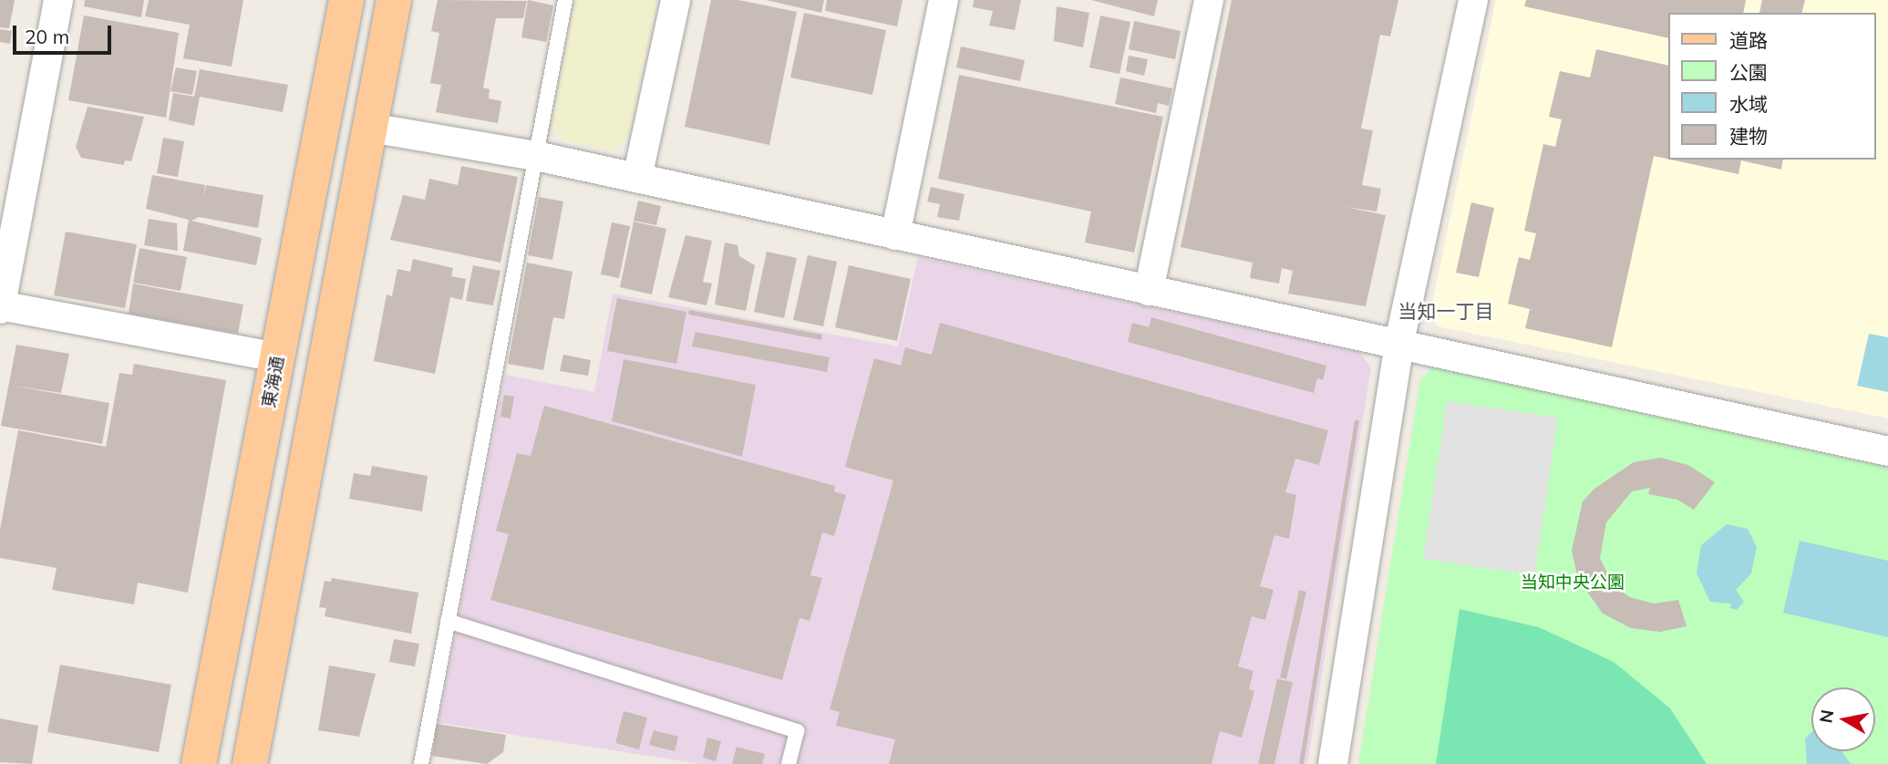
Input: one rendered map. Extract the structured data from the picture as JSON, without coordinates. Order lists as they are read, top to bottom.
{
  "streets": {
    "main road": ["東海通"]
  },
  "districts": ["当知一丁目"],
  "parks": ["当知中央公園"],
  "legend": [
    "道路",
    "公園",
    "水域",
    "建物"
  ],
  "scale_bar": "20 m",
  "north": "left"
}
